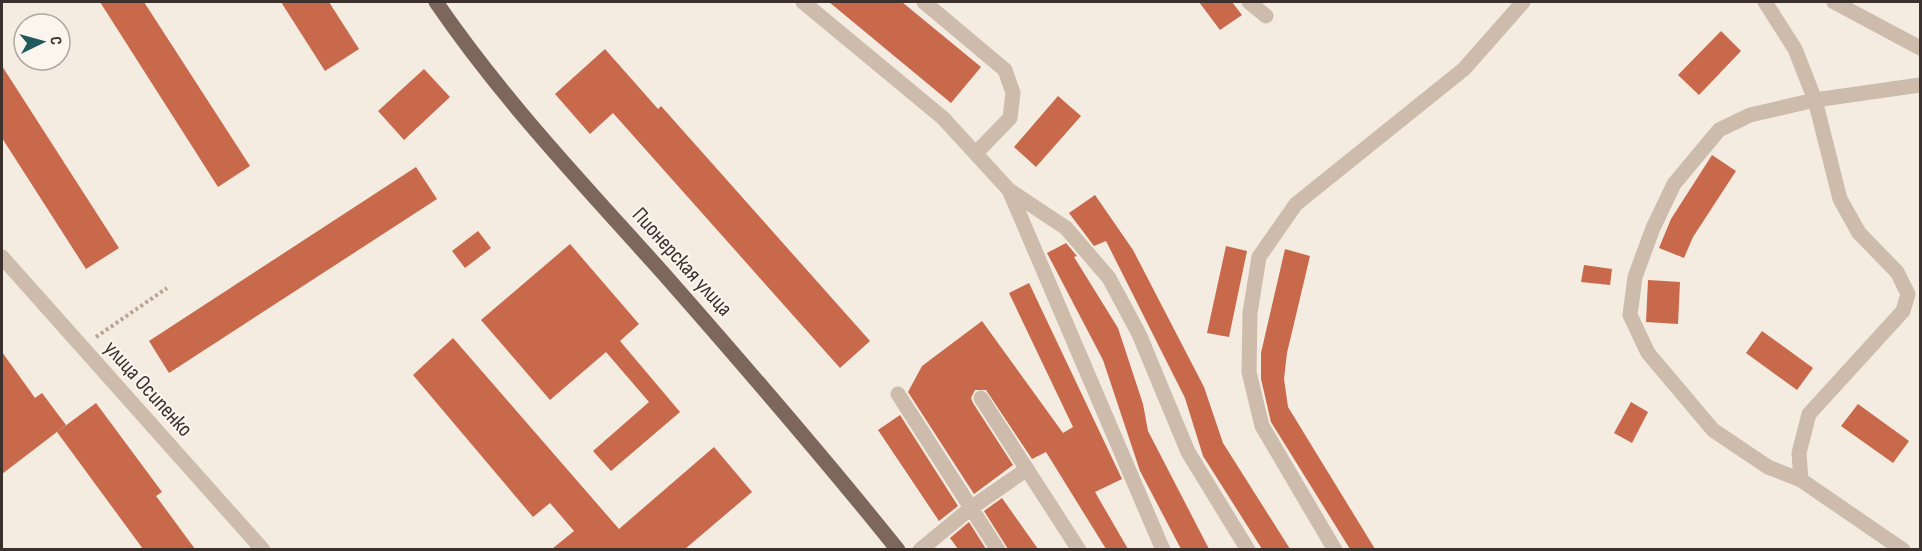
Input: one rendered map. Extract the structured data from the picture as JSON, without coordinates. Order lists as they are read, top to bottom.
{
  "streets": {
    "main road": ["Пионерская улица"],
    "street": ["улица Осипенко"]
  },
  "north": "right"
}
